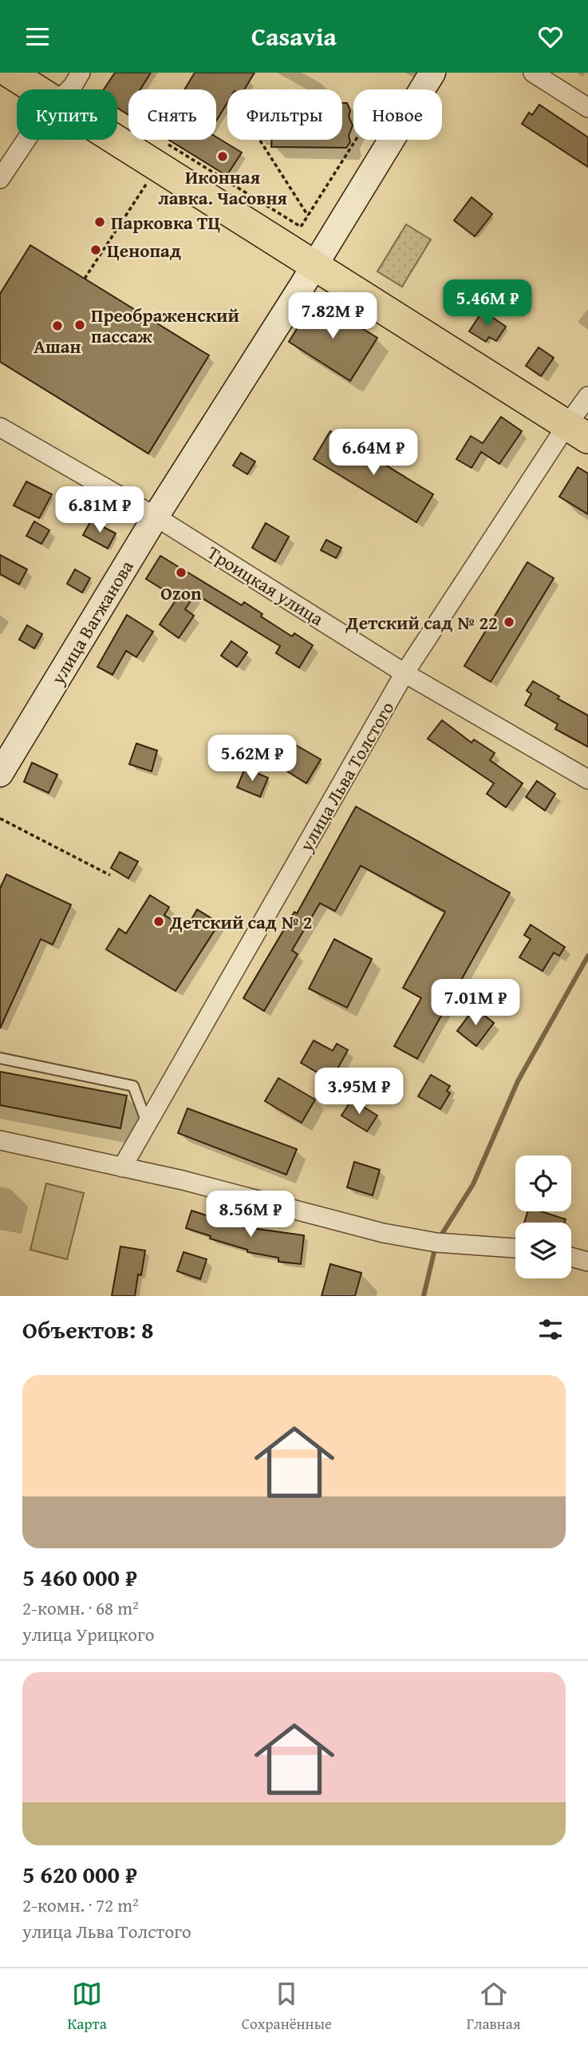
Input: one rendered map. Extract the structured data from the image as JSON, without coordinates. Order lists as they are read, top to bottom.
{
  "streets": {
    "street": ["Троицкая улица", "улица Вагжанова", "улица Льва Толстого"]
  },
  "crossings": [
    ["Троицкая улица", "улица Вагжанова"],
    ["Троицкая улица", "улица Льва Толстого"]
  ],
  "places": [
    "Иконная лавка. Часовня",
    "Парковка ТЦ",
    "Ценопад",
    "Преображенский пассаж",
    "Ашан",
    "Ozon",
    "Детский сад № 22",
    "Детский сад № 2"
  ],
  "page": {
    "header": "Casavia",
    "chip": [
      "Купить",
      "Снять",
      "Фильтры",
      "Новое"
    ],
    "price": [
      "5.46M ₽",
      "7.82M ₽",
      "6.64M ₽",
      "6.81M ₽",
      "5.62M ₽",
      "7.01M ₽",
      "3.95M ₽",
      "8.56M ₽"
    ],
    "heading": "Объектов: 8",
    "list": [
      {
        "name": "5 460 000 ₽",
        "note": "2-комн. · 68 m² · улица Урицкого"
      },
      {
        "name": "5 620 000 ₽",
        "note": "2-комн. · 72 m² · улица Льва Толстого"
      }
    ],
    "tabs": ["Карта", "Сохранённые", "Главная"]
  }
}
